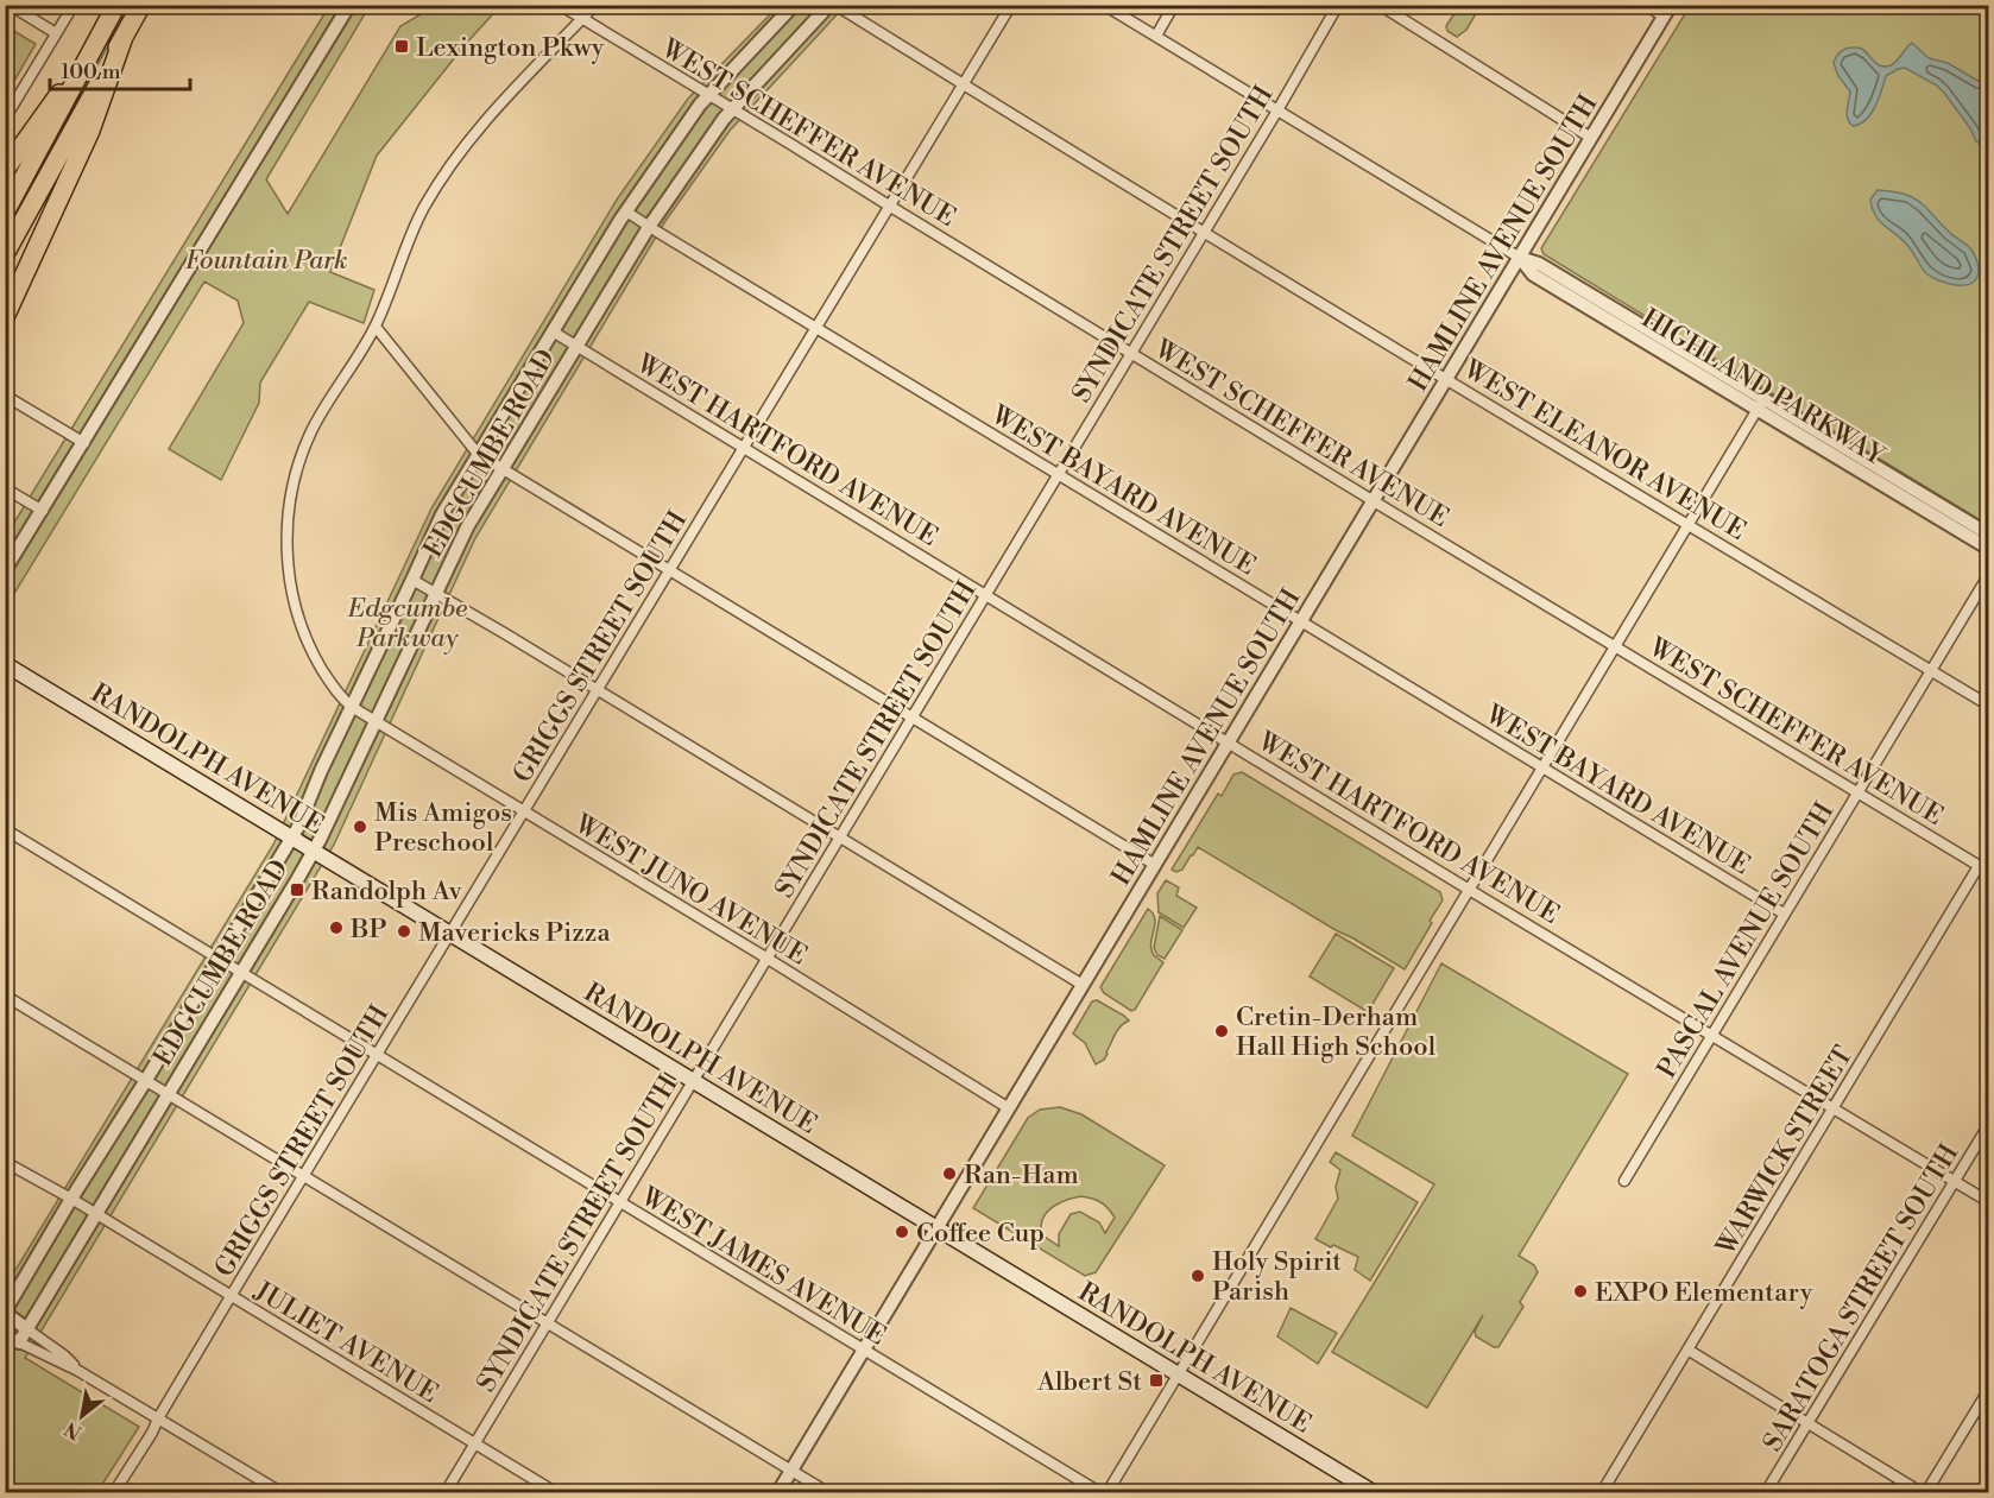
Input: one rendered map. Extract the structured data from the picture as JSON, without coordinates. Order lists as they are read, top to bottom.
{
  "streets": {
    "main road": ["RANDOLPH AVENUE"],
    "street": [
      "WEST SCHEFFER AVENUE",
      "HAMLINE AVENUE SOUTH",
      "SYNDICATE STREET SOUTH",
      "HIGHLAND PARKWAY",
      "WEST HARTFORD AVENUE",
      "WEST ELEANOR AVENUE",
      "EDGCUMBE ROAD",
      "WEST BAYARD AVENUE",
      "GRIGGS STREET SOUTH",
      "WEST JUNO AVENUE",
      "PASCAL AVENUE SOUTH",
      "WARWICK STREET",
      "WEST JAMES AVENUE",
      "SARATOGA STREET SOUTH",
      "JULIET AVENUE"
    ]
  },
  "crossings": [
    ["WEST SCHEFFER AVENUE", "HAMLINE AVENUE SOUTH"],
    ["WEST SCHEFFER AVENUE", "SYNDICATE STREET SOUTH"],
    ["WEST SCHEFFER AVENUE", "EDGCUMBE ROAD"],
    ["WEST SCHEFFER AVENUE", "GRIGGS STREET SOUTH"],
    ["WEST SCHEFFER AVENUE", "WEST JUNO AVENUE"],
    ["WEST SCHEFFER AVENUE", "PASCAL AVENUE SOUTH"],
    ["WEST SCHEFFER AVENUE", "WARWICK STREET"],
    ["HAMLINE AVENUE SOUTH", "HIGHLAND PARKWAY"],
    ["HAMLINE AVENUE SOUTH", "WEST HARTFORD AVENUE"],
    ["HAMLINE AVENUE SOUTH", "WEST ELEANOR AVENUE"],
    ["HAMLINE AVENUE SOUTH", "WEST BAYARD AVENUE"],
    ["HAMLINE AVENUE SOUTH", "RANDOLPH AVENUE"],
    ["HAMLINE AVENUE SOUTH", "WEST JUNO AVENUE"],
    ["HAMLINE AVENUE SOUTH", "WEST JAMES AVENUE"],
    ["SYNDICATE STREET SOUTH", "HIGHLAND PARKWAY"],
    ["SYNDICATE STREET SOUTH", "WEST HARTFORD AVENUE"],
    ["SYNDICATE STREET SOUTH", "WEST ELEANOR AVENUE"],
    ["SYNDICATE STREET SOUTH", "WEST BAYARD AVENUE"],
    ["SYNDICATE STREET SOUTH", "RANDOLPH AVENUE"],
    ["SYNDICATE STREET SOUTH", "WEST JUNO AVENUE"],
    ["SYNDICATE STREET SOUTH", "WEST JAMES AVENUE"],
    ["SYNDICATE STREET SOUTH", "JULIET AVENUE"],
    ["WEST HARTFORD AVENUE", "EDGCUMBE ROAD"],
    ["WEST HARTFORD AVENUE", "GRIGGS STREET SOUTH"],
    ["WEST HARTFORD AVENUE", "PASCAL AVENUE SOUTH"],
    ["WEST HARTFORD AVENUE", "WARWICK STREET"],
    ["WEST HARTFORD AVENUE", "SARATOGA STREET SOUTH"],
    ["WEST ELEANOR AVENUE", "EDGCUMBE ROAD"],
    ["WEST ELEANOR AVENUE", "GRIGGS STREET SOUTH"],
    ["WEST ELEANOR AVENUE", "PASCAL AVENUE SOUTH"],
    ["EDGCUMBE ROAD", "WEST BAYARD AVENUE"],
    ["EDGCUMBE ROAD", "RANDOLPH AVENUE"],
    ["EDGCUMBE ROAD", "WEST JUNO AVENUE"],
    ["EDGCUMBE ROAD", "WEST JAMES AVENUE"],
    ["EDGCUMBE ROAD", "JULIET AVENUE"],
    ["WEST BAYARD AVENUE", "GRIGGS STREET SOUTH"],
    ["WEST BAYARD AVENUE", "PASCAL AVENUE SOUTH"],
    ["GRIGGS STREET SOUTH", "RANDOLPH AVENUE"],
    ["GRIGGS STREET SOUTH", "WEST JUNO AVENUE"],
    ["GRIGGS STREET SOUTH", "WEST JAMES AVENUE"],
    ["GRIGGS STREET SOUTH", "JULIET AVENUE"]
  ],
  "parks": ["Fountain Park", "Edgcumbe Parkway"],
  "places": {
    "transit": ["Lexington Pkwy", "Randolph Av", "Albert St"],
    "other": [
      "Mis Amigos Preschool",
      "BP",
      "Mavericks Pizza",
      "Cretin-Derham Hall High School",
      "Ran-Ham",
      "Coffee Cup",
      "Holy Spirit Parish",
      "EXPO Elementary"
    ]
  },
  "scale_bar": "100 m",
  "north": "bottom left"
}
